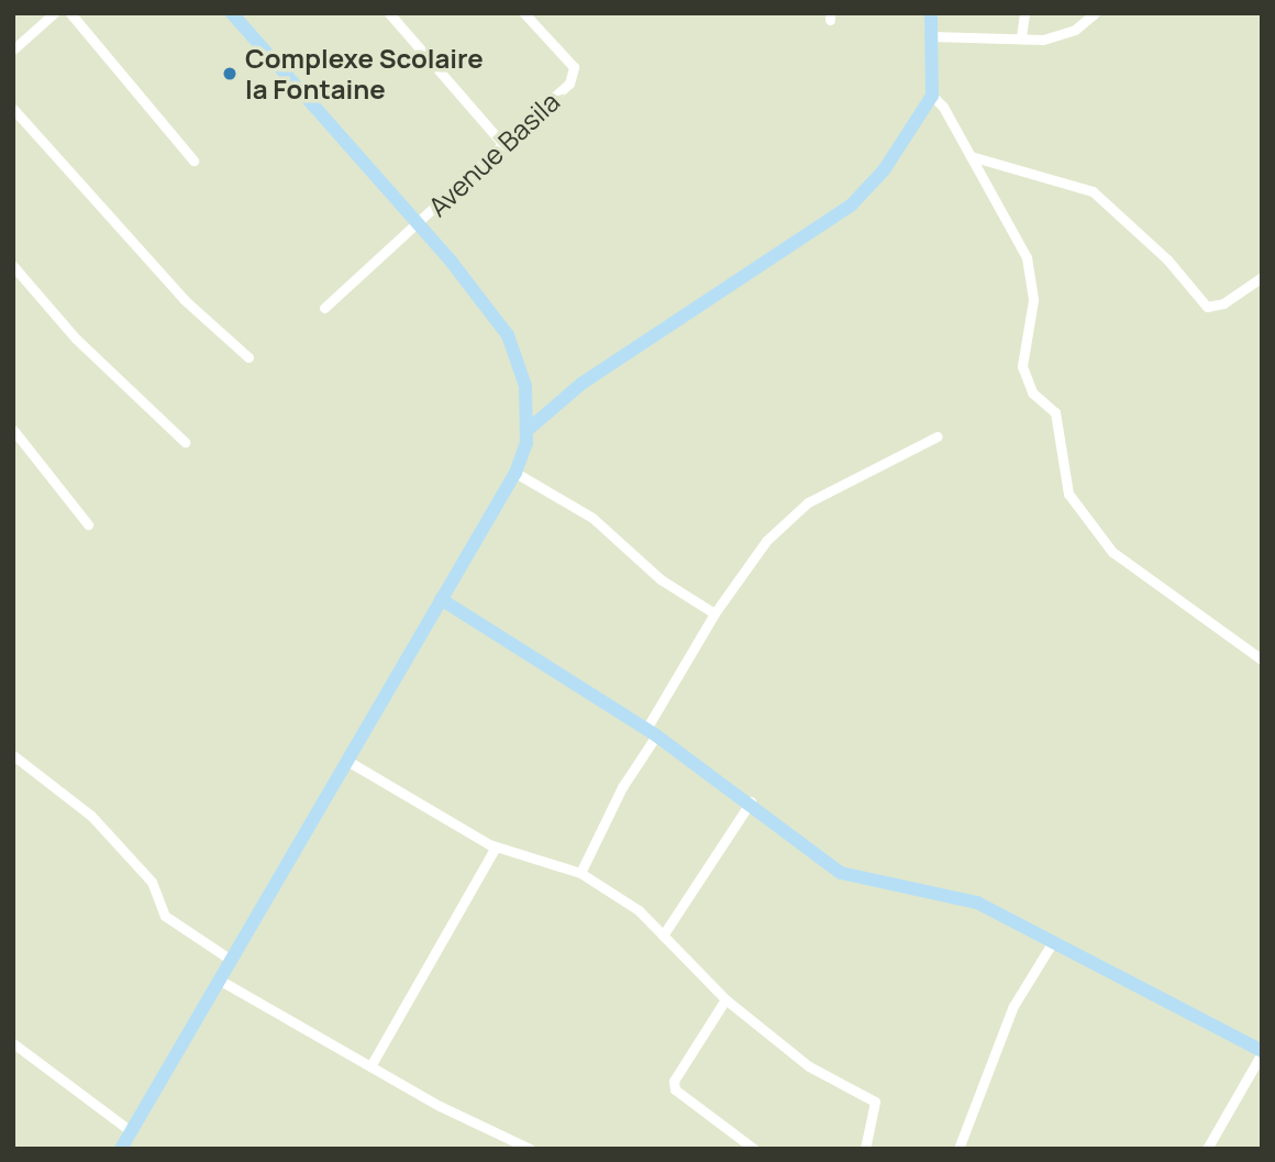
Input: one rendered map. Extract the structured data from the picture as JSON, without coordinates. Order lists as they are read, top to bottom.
{
  "streets": {
    "street": ["Avenue Basila"]
  },
  "places": ["Complexe Scolaire la Fontaine"]
}
